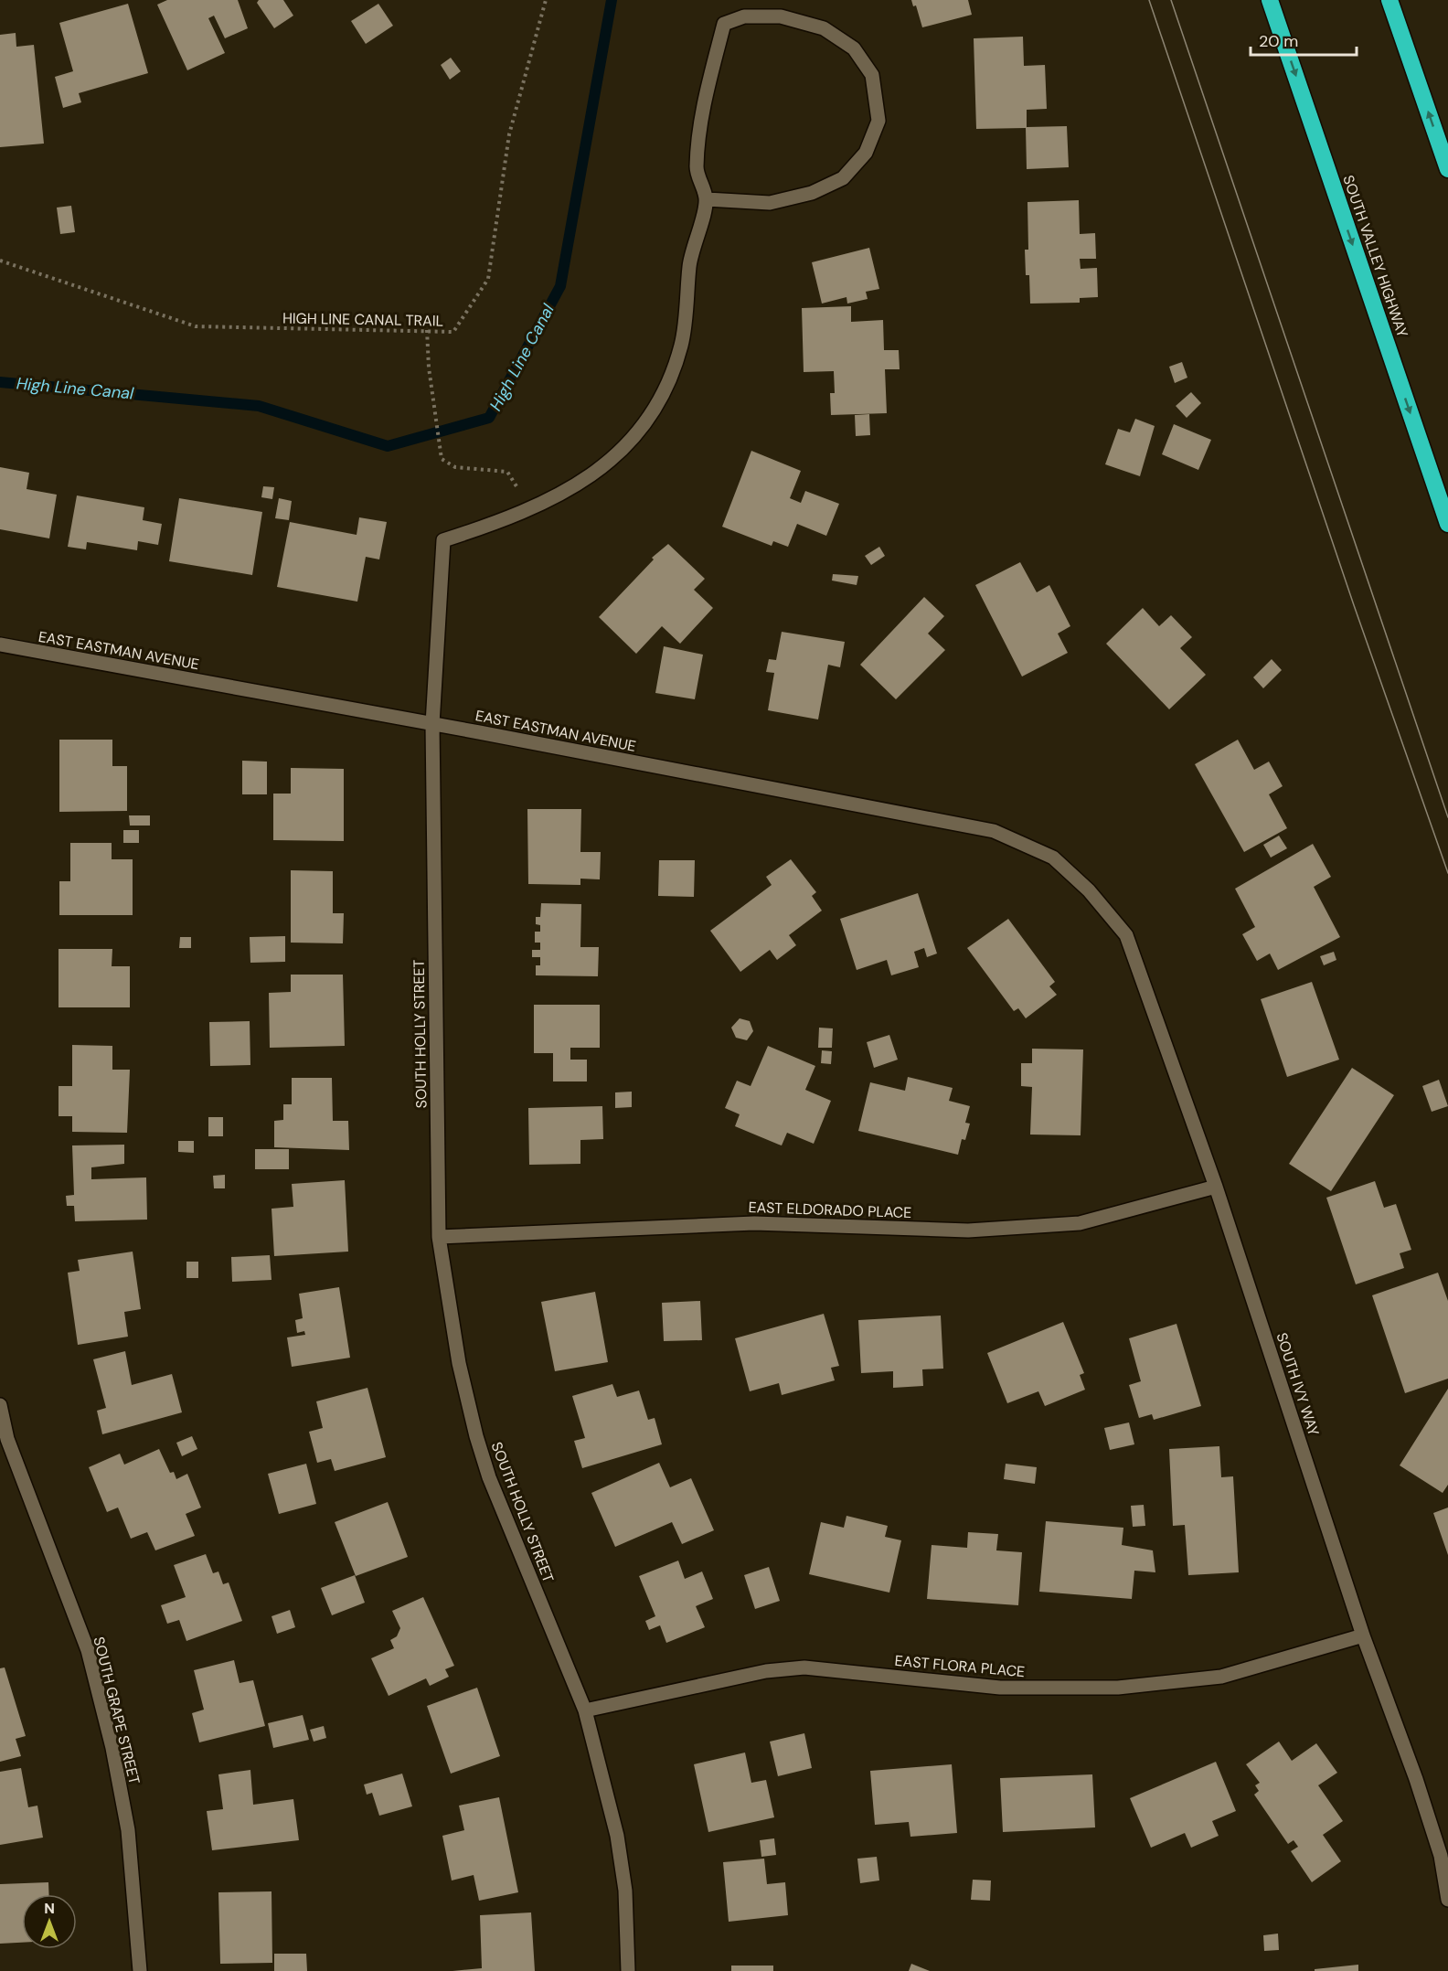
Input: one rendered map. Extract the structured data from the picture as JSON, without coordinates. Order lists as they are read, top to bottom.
{
  "streets": {
    "highway": ["SOUTH VALLEY HIGHWAY"],
    "street": [
      "EAST EASTMAN AVENUE",
      "SOUTH HOLLY STREET",
      "EAST ELDORADO PLACE",
      "SOUTH IVY WAY",
      "EAST FLORA PLACE",
      "SOUTH GRAPE STREET"
    ],
    "path": ["HIGH LINE CANAL TRAIL"]
  },
  "crossings": [
    ["EAST EASTMAN AVENUE", "SOUTH HOLLY STREET"],
    ["EAST EASTMAN AVENUE", "SOUTH IVY WAY"],
    ["SOUTH HOLLY STREET", "EAST ELDORADO PLACE"],
    ["SOUTH HOLLY STREET", "EAST FLORA PLACE"],
    ["EAST ELDORADO PLACE", "SOUTH IVY WAY"],
    ["SOUTH IVY WAY", "EAST FLORA PLACE"]
  ],
  "water": ["High Line Canal"],
  "scale_bar": "20 m",
  "north": "top"
}
